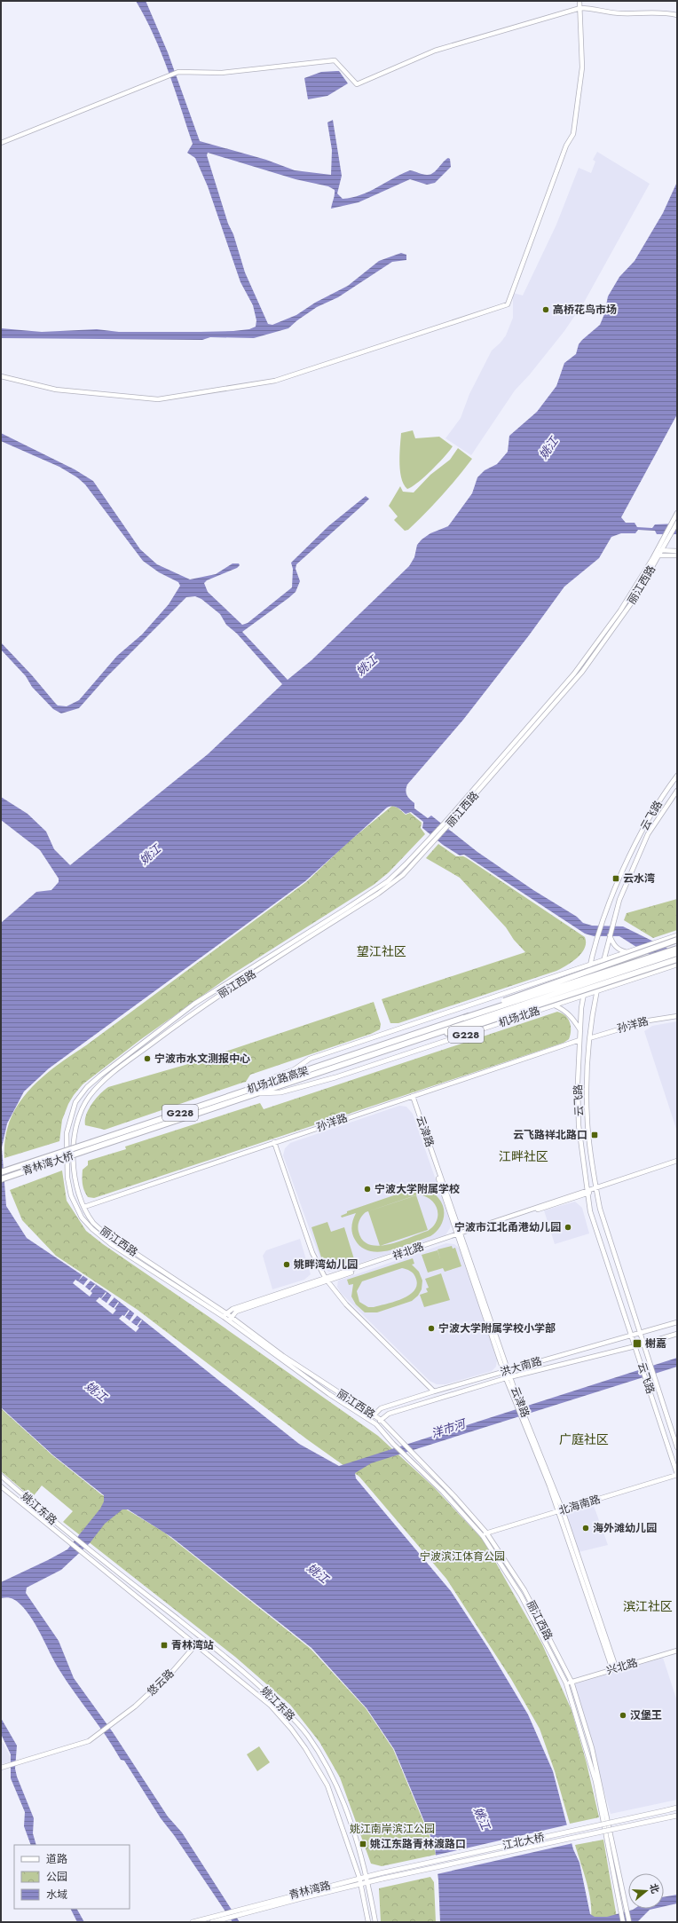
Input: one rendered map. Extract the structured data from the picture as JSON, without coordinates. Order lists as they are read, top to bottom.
{
  "streets": {
    "highway": [
      "机场北路",
      "G228",
      "机场北路高架",
      "青林湾大桥"
    ],
    "main road": [
      "丽江西路",
      "云飞路",
      "孙洋路",
      "云津路",
      "祥北路",
      "洪大南路",
      "北海南路",
      "姚江东路",
      "兴北路",
      "悠云路",
      "江北大桥",
      "青林湾路"
    ]
  },
  "crossings": [
    ["丽江西路", "孙洋路"],
    ["丽江西路", "祥北路"],
    ["丽江西路", "洪大南路"],
    ["丽江西路", "北海南路"],
    ["丽江西路", "兴北路"],
    ["云飞路", "机场北路"],
    ["云飞路", "孙洋路"],
    ["云飞路", "G228"],
    ["云飞路", "祥北路"],
    ["云飞路", "洪大南路"],
    ["云飞路", "北海南路"],
    ["机场北路", "机场北路高架"],
    ["孙洋路", "云津路"],
    ["G228", "机场北路高架"],
    ["机场北路高架", "青林湾大桥"],
    ["云津路", "祥北路"],
    ["云津路", "洪大南路"],
    ["云津路", "北海南路"],
    ["云津路", "兴北路"],
    ["姚江东路", "悠云路"],
    ["姚江东路", "青林湾路"],
    ["江北大桥", "青林湾路"]
  ],
  "districts": [
    "望江社区",
    "江畔社区",
    "广庭社区",
    "滨江社区"
  ],
  "water": ["姚江", "洋市河"],
  "parks": ["宁波滨江体育公园", "姚江南岸滨江公园"],
  "places": {
    "other": [
      "高桥花鸟市场",
      "宁波市水文测报中心",
      "宁波大学附属学校",
      "宁波市江北甬港幼儿园",
      "姚畔湾幼儿园",
      "宁波大学附属学校小学部",
      "海外滩幼儿园",
      "汉堡王"
    ],
    "transit": [
      "云水湾",
      "云飞路祥北路口",
      "榭嘉",
      "青林湾站",
      "姚江东路青林渡路口"
    ]
  },
  "legend": ["道路", "公园", "水域"],
  "north": "right"
}
